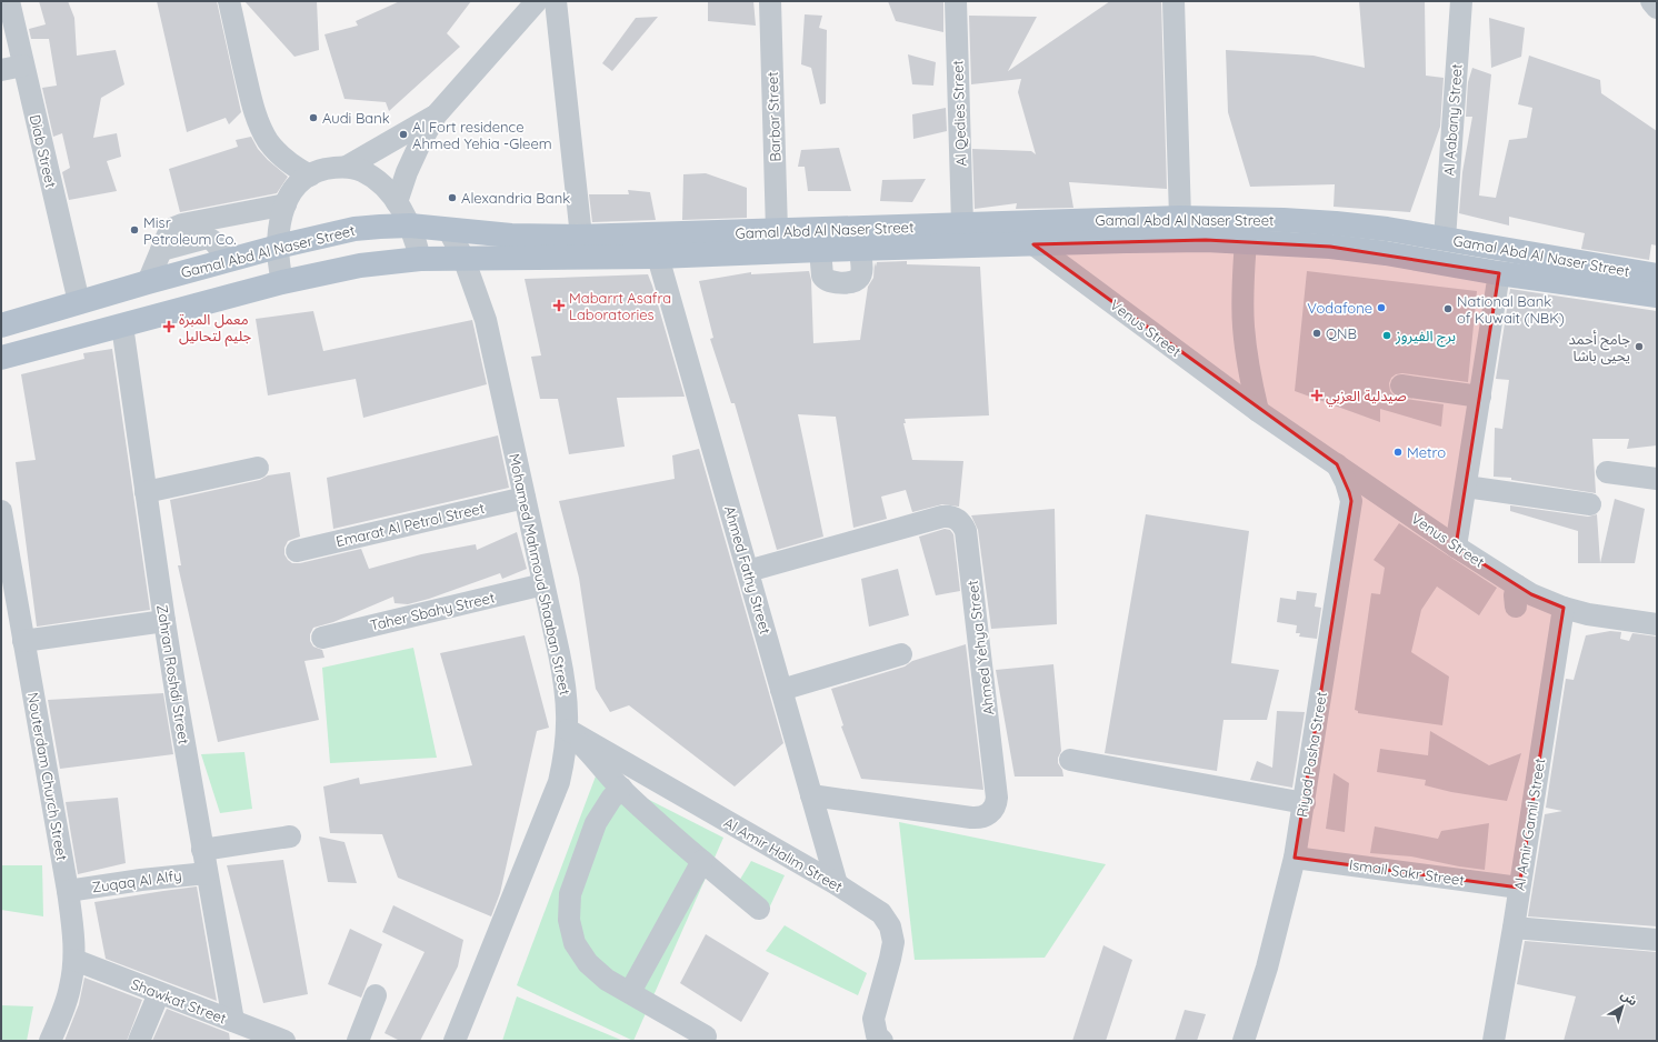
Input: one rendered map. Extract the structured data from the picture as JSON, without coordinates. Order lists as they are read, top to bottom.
{
  "streets": {
    "main road": ["Gamal Abd Al Naser Street"],
    "street": [
      "Al Qedies Street",
      "Barbar Street",
      "Al Aabany Street",
      "Diab Street",
      "Venus Street",
      "Emarat Al Petrol Street",
      "Ahmed Fathy Street",
      "Mohamed Mahmoud Shaaban Street",
      "Taher Sbahy Street",
      "Ahmed Yehya Street",
      "Zahran Roshdi Street",
      "Riyad Pasha Street",
      "Nouterdam Church Street",
      "Al Amir Gamil Street",
      "Al Amir Halim Street",
      "Ismail Sakr Street",
      "Zuqaq Al Alfy",
      "Shawkat Street"
    ]
  },
  "crossings": [
    ["Al Qedies Street", "Gamal Abd Al Naser Street"],
    ["Barbar Street", "Gamal Abd Al Naser Street"],
    ["Al Aabany Street", "Gamal Abd Al Naser Street"],
    ["Diab Street", "Gamal Abd Al Naser Street"],
    ["Gamal Abd Al Naser Street", "Venus Street"],
    ["Gamal Abd Al Naser Street", "Ahmed Fathy Street"],
    ["Gamal Abd Al Naser Street", "Mohamed Mahmoud Shaaban Street"],
    ["Gamal Abd Al Naser Street", "Zahran Roshdi Street"],
    ["Venus Street", "Riyad Pasha Street"],
    ["Venus Street", "Al Amir Gamil Street"],
    ["Emarat Al Petrol Street", "Mohamed Mahmoud Shaaban Street"],
    ["Ahmed Fathy Street", "Ahmed Yehya Street"],
    ["Ahmed Fathy Street", "Al Amir Halim Street"],
    ["Mohamed Mahmoud Shaaban Street", "Taher Sbahy Street"],
    ["Mohamed Mahmoud Shaaban Street", "Al Amir Halim Street"],
    ["Zahran Roshdi Street", "Zuqaq Al Alfy"],
    ["Zahran Roshdi Street", "Shawkat Street"],
    ["Riyad Pasha Street", "Ismail Sakr Street"],
    ["Nouterdam Church Street", "Zuqaq Al Alfy"],
    ["Nouterdam Church Street", "Shawkat Street"],
    ["Al Amir Gamil Street", "Ismail Sakr Street"]
  ],
  "places": {
    "other": [
      "Audi Bank",
      "Al Fort residence Ahmed Yehia -Gleem",
      "Alexandria Bank",
      "Misr Petroleum Co.",
      "Vodafone",
      "National Bank of Kuwait (NBK)",
      "QNB",
      "برج الفيروز",
      "جامح أحمد يحيى باشا",
      "Metro"
    ],
    "health": ["Mabarrt Asafra Laboratories", "معمل المبرة جليم لتحاليل", "صيدلية العزبي"]
  },
  "north": "top right"
}
